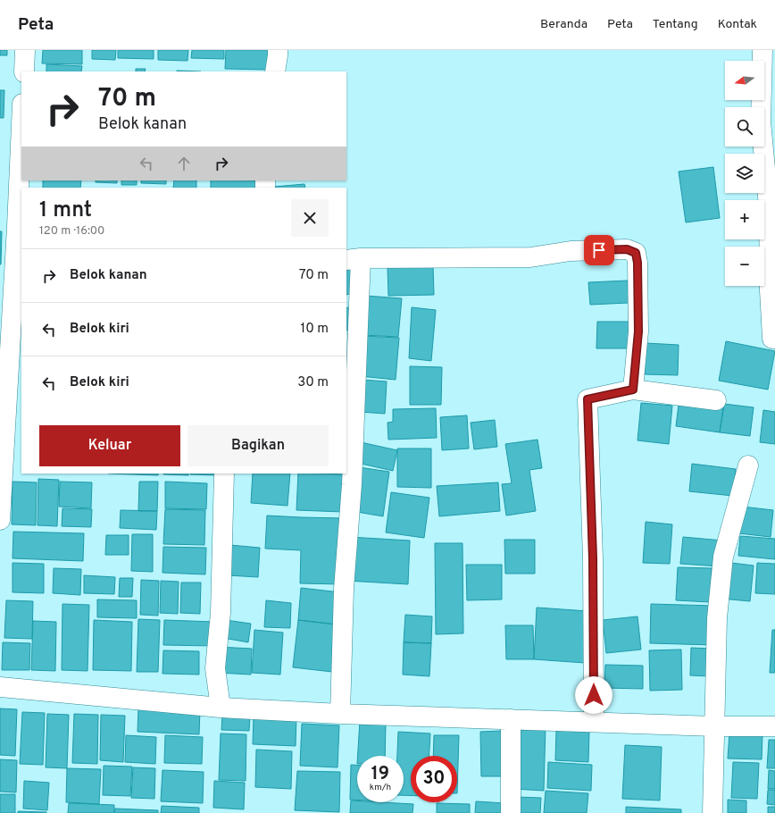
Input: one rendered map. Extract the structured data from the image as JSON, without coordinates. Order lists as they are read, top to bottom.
{
  "north": "left",
  "page": {
    "header": "Peta",
    "nav": [
      "Beranda",
      "Peta",
      "Tentang",
      "Kontak"
    ],
    "map_buttons": ["+", "−"],
    "turn": ["70 m", "Belok kanan"],
    "heading": ["1 mnt", "120 m · 16:00"],
    "list": [
      {
        "name": "Belok kanan",
        "value": "70 m"
      },
      {
        "name": "Belok kiri",
        "value": "10 m"
      },
      {
        "name": "Belok kiri",
        "value": "30 m"
      }
    ],
    "buttons": ["Keluar", "Bagikan"],
    "speed": "19 km/h",
    "limit": "30"
  }
}
